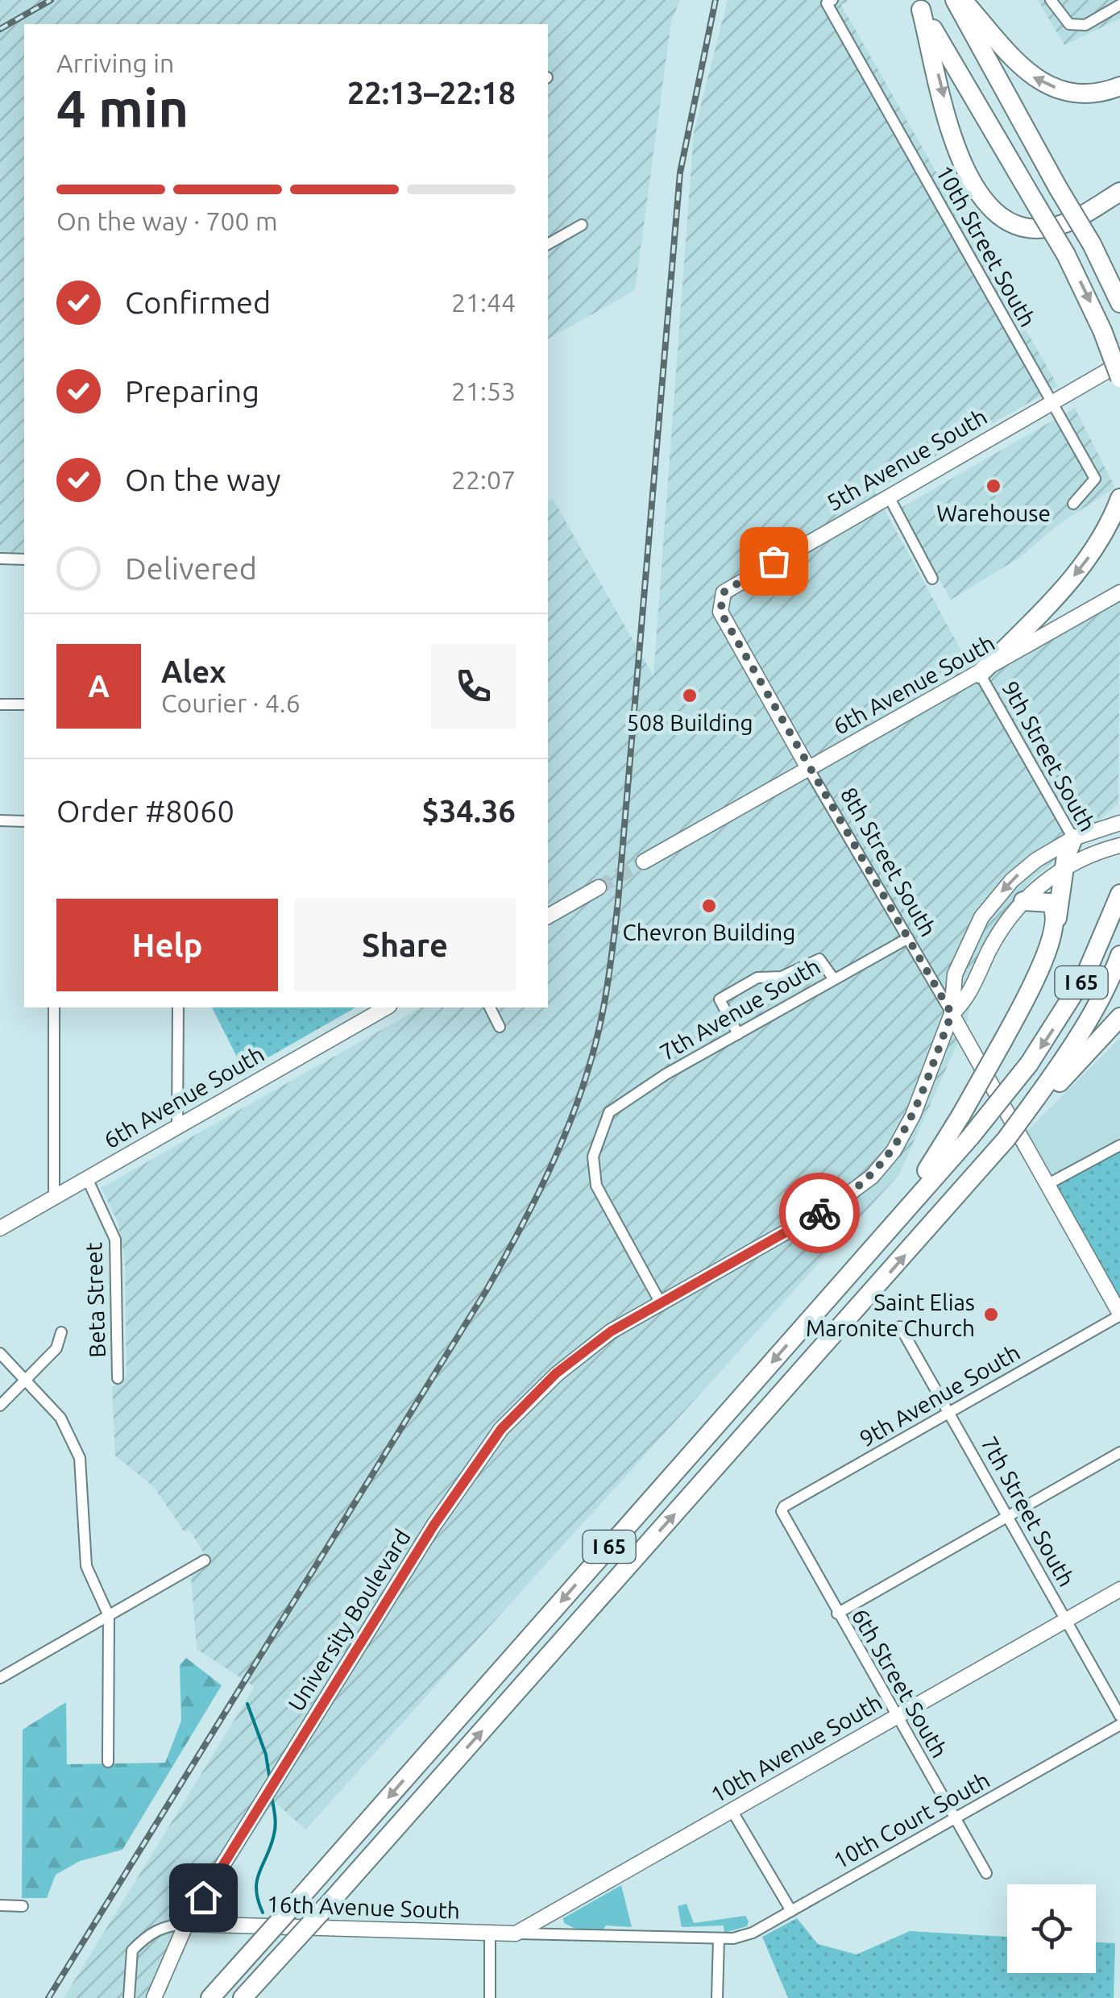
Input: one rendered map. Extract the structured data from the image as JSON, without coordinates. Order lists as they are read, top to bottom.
{
  "streets": {
    "highway": ["I 65"],
    "main road": [
      "5th Avenue South",
      "6th Avenue South",
      "8th Street South",
      "University Boulevard",
      "10th Avenue South",
      "16th Avenue South"
    ],
    "street": [
      "10th Street South",
      "9th Street South",
      "7th Avenue South",
      "Beta Street",
      "9th Avenue South",
      "7th Street South",
      "6th Street South",
      "10th Court South"
    ]
  },
  "crossings": [
    ["10th Street South", "5th Avenue South"],
    ["5th Avenue South", "8th Street South"],
    ["6th Avenue South", "9th Street South"],
    ["6th Avenue South", "8th Street South"],
    ["6th Avenue South", "Beta Street"],
    ["9th Street South", "University Boulevard"],
    ["8th Street South", "7th Avenue South"],
    ["8th Street South", "9th Avenue South"],
    ["8th Street South", "University Boulevard"],
    ["7th Avenue South", "University Boulevard"],
    ["9th Avenue South", "7th Street South"],
    ["9th Avenue South", "6th Street South"],
    ["7th Street South", "10th Avenue South"],
    ["University Boulevard", "16th Avenue South"],
    ["6th Street South", "10th Avenue South"],
    ["6th Street South", "10th Court South"]
  ],
  "places": [
    "Warehouse",
    "508 Building",
    "Chevron Building",
    "Saint Elias Maronite Church"
  ],
  "page": {
    "heading": ["4 min", "Arriving in", "22:13–22:18"],
    "panel": [
      "Alex",
      "Courier · 4.6",
      "Order #8060",
      "$34.36"
    ],
    "bar": "On the way · 700 m",
    "list": [
      ["Confirmed", "21:44"],
      ["Preparing", "21:53"],
      ["On the way", "22:07"],
      "Delivered"
    ],
    "round": "A",
    "buttons": ["Help", "Share"]
  }
}
